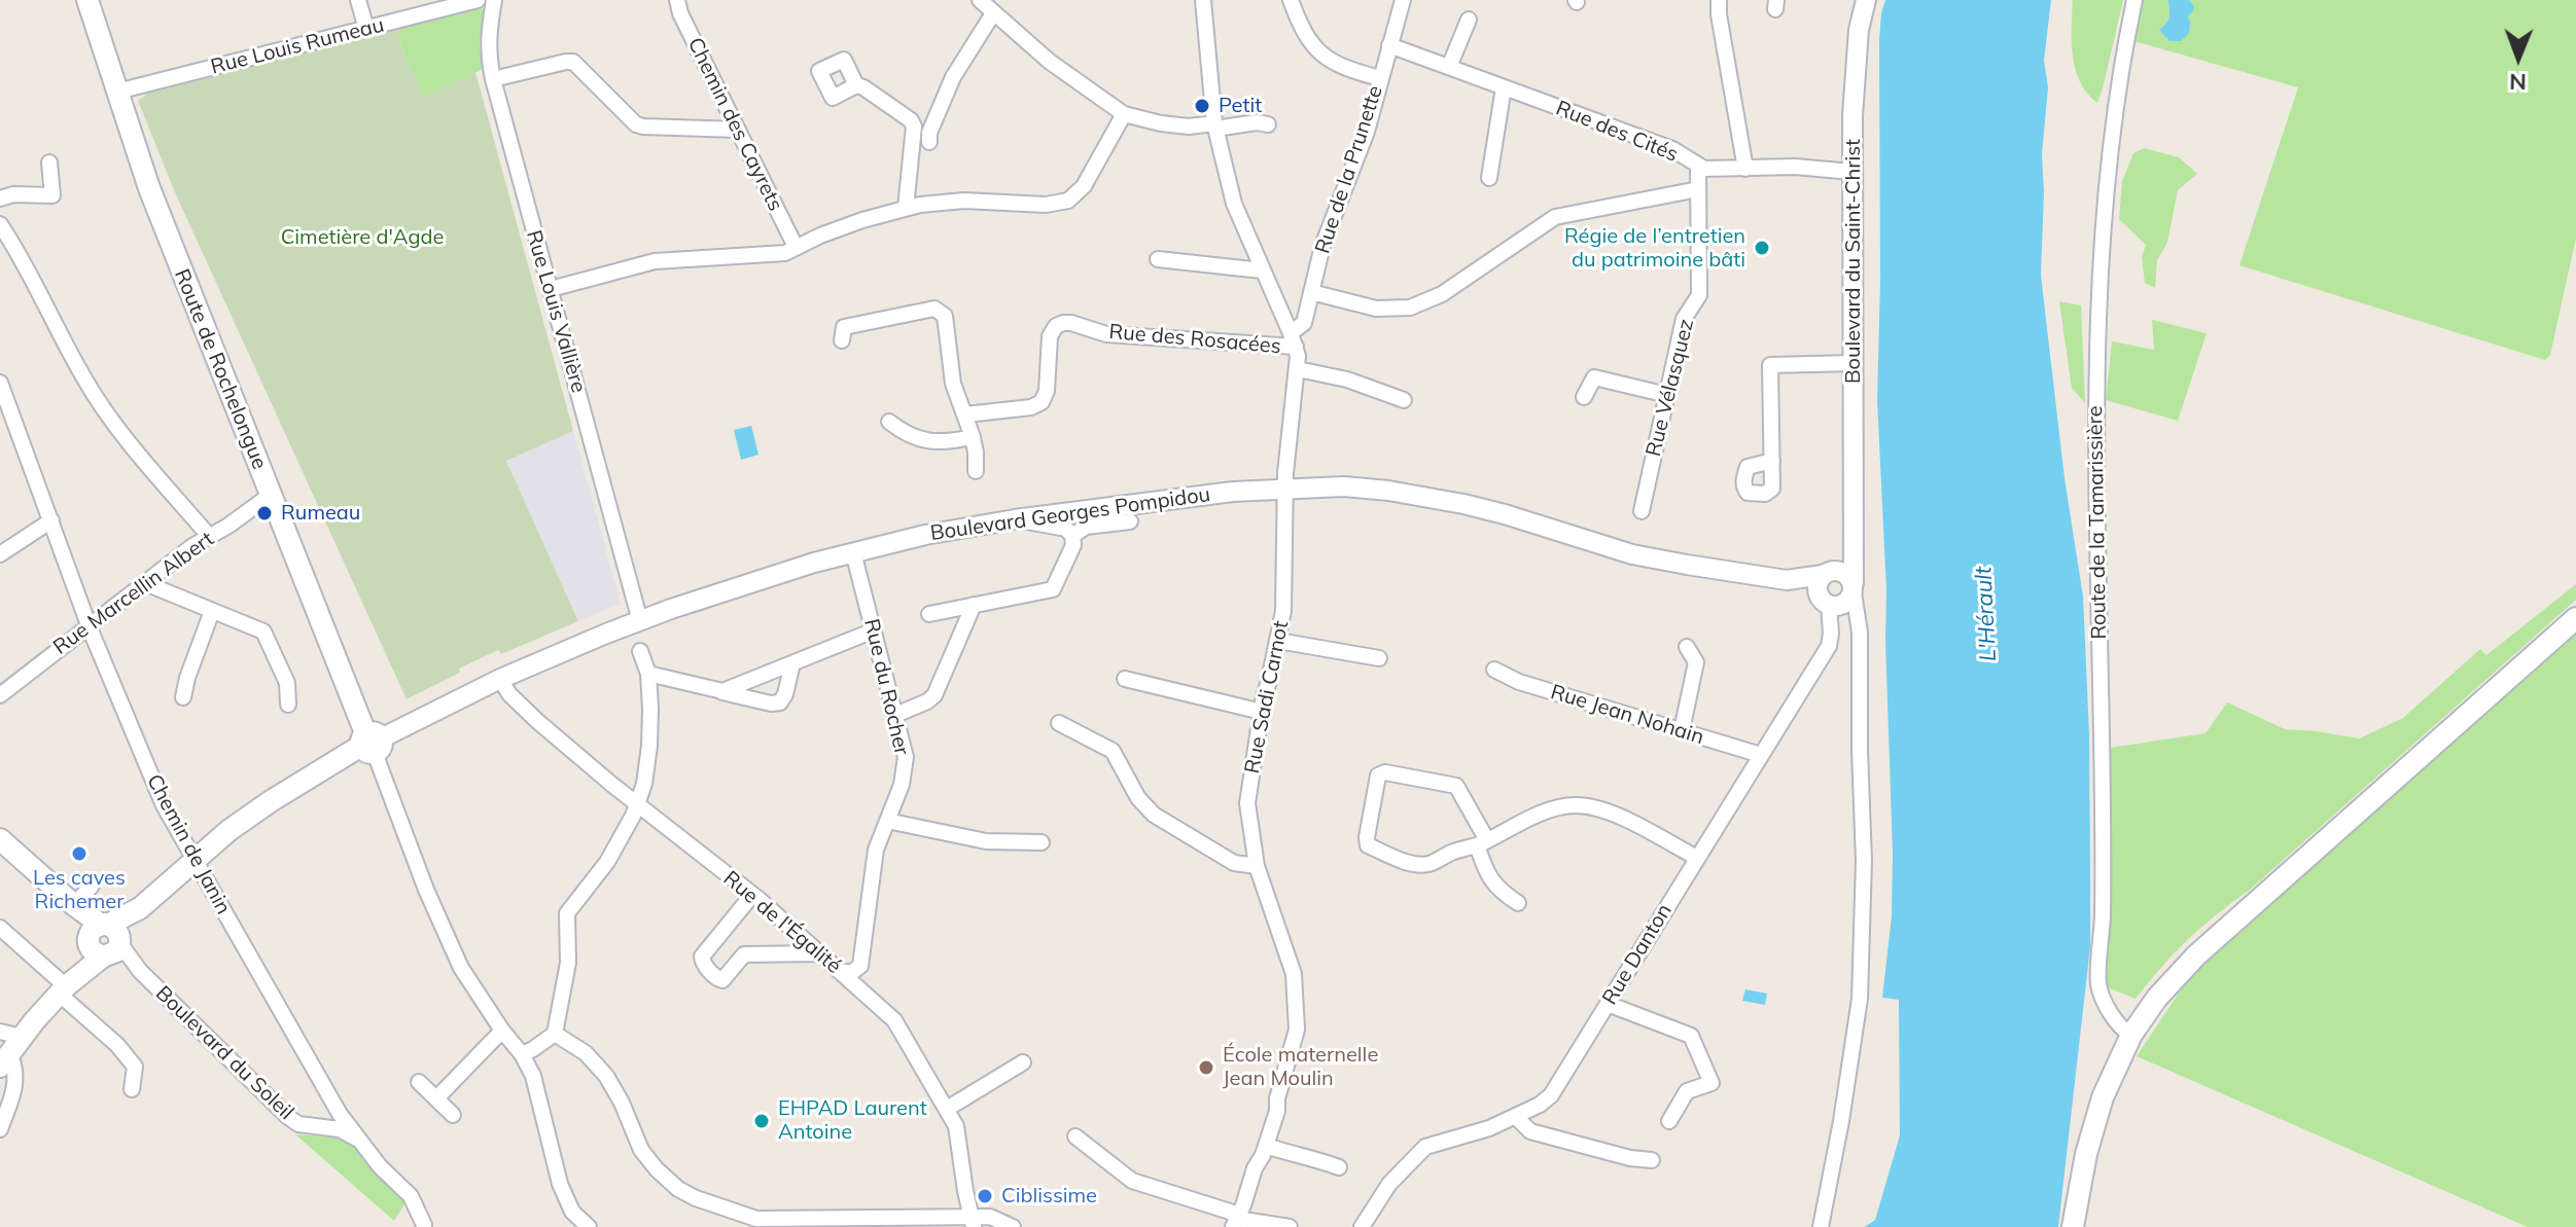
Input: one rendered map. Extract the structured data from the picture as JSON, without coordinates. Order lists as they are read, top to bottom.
{
  "streets": {
    "main road": ["Route de Rochelongue", "Boulevard Georges Pompidou", "Boulevard du Soleil"],
    "street": [
      "Rue Louis Rumeau",
      "Chemin des Cayrets",
      "Rue des Cités",
      "Rue de la Prunette",
      "Boulevard du Saint-Christ",
      "Rue Louis Vallière",
      "Rue des Rosacées",
      "Rue Vélasquez",
      "Route de la Tamarissière",
      "Rue Marcellin Albert",
      "Rue du Rocher",
      "Rue Sadi Carnot",
      "Rue Jean Nohain",
      "Chemin de Janin",
      "Rue de l'Égalité",
      "Rue Danton"
    ]
  },
  "crossings": [
    ["Rue Louis Rumeau", "Route de Rochelongue"],
    ["Rue des Cités", "Rue de la Prunette"],
    ["Rue des Cités", "Boulevard du Saint-Christ"],
    ["Rue des Cités", "Rue Vélasquez"],
    ["Rue de la Prunette", "Rue des Rosacées"],
    ["Rue de la Prunette", "Rue Sadi Carnot"],
    ["Boulevard du Saint-Christ", "Boulevard Georges Pompidou"],
    ["Boulevard du Saint-Christ", "Rue Danton"],
    ["Rue Louis Vallière", "Boulevard Georges Pompidou"],
    ["Rue des Rosacées", "Rue Sadi Carnot"],
    ["Route de Rochelongue", "Boulevard Georges Pompidou"],
    ["Route de Rochelongue", "Rue Marcellin Albert"],
    ["Boulevard Georges Pompidou", "Rue du Rocher"],
    ["Boulevard Georges Pompidou", "Rue Sadi Carnot"],
    ["Boulevard Georges Pompidou", "Chemin de Janin"],
    ["Boulevard Georges Pompidou", "Rue de l'Égalité"],
    ["Boulevard Georges Pompidou", "Rue Danton"],
    ["Boulevard Georges Pompidou", "Boulevard du Soleil"],
    ["Rue Marcellin Albert", "Chemin de Janin"],
    ["Rue du Rocher", "Rue de l'Égalité"],
    ["Rue Jean Nohain", "Rue Danton"],
    ["Chemin de Janin", "Boulevard du Soleil"]
  ],
  "water": ["L'Hérault"],
  "parks": ["Cimetière d'Agde"],
  "places": [
    "Petit",
    "Régie de l’entretien du patrimoine bâti",
    "Rumeau",
    "Les caves Richemer",
    "École maternelle Jean Moulin",
    "EHPAD Laurent Antoine",
    "Ciblissime"
  ],
  "north": "bottom"
}
